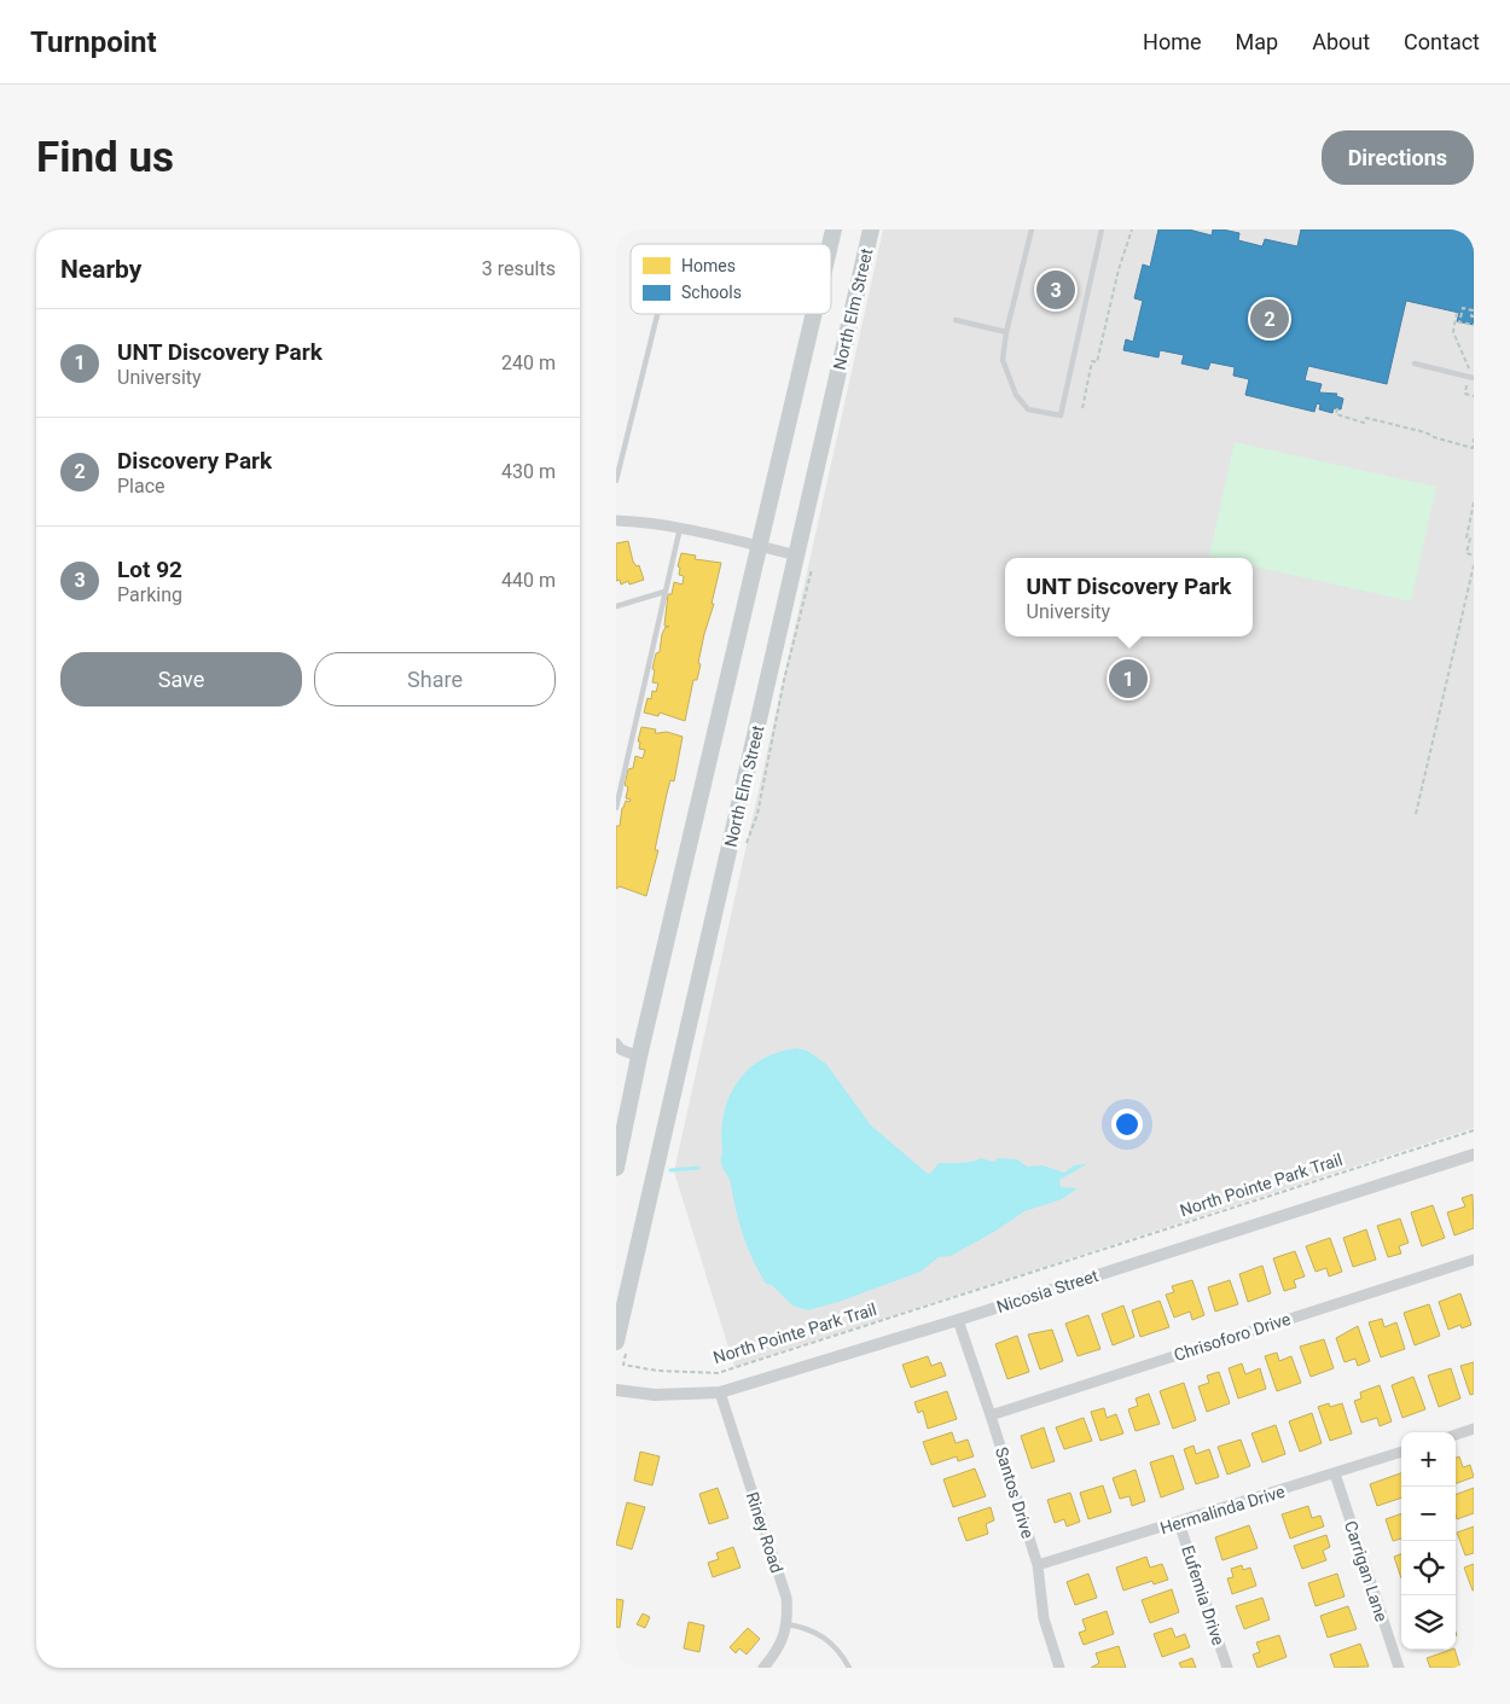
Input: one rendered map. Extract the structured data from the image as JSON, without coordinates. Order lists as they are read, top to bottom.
{
  "streets": {
    "main road": ["North Elm Street"],
    "street": [
      "Nicosia Street",
      "Chrisoforo Drive",
      "Santos Drive",
      "Hermalinda Drive",
      "Riney Road",
      "Carrigan Lane",
      "Eufemia Drive"
    ],
    "path": ["North Pointe Park Trail"]
  },
  "crossings": [
    ["North Elm Street", "North Pointe Park Trail"],
    ["Nicosia Street", "Santos Drive"],
    ["Nicosia Street", "Riney Road"],
    ["Chrisoforo Drive", "Santos Drive"],
    ["Santos Drive", "Hermalinda Drive"],
    ["Hermalinda Drive", "Carrigan Lane"],
    ["Hermalinda Drive", "Eufemia Drive"]
  ],
  "legend": ["Homes", "Schools"],
  "page": {
    "header": "Turnpoint",
    "nav": [
      "Home",
      "Map",
      "About",
      "Contact"
    ],
    "buttons": [
      "Directions",
      ["Save", "Share"]
    ],
    "title": "Find us",
    "heading": ["Nearby", "3 results"],
    "pins": ["3", "2", "1"],
    "list": [
      {
        "mark": "1",
        "name": "UNT Discovery Park",
        "note": "University",
        "value": "240 m"
      },
      {
        "mark": "2",
        "name": "Discovery Park",
        "note": "Place",
        "value": "430 m"
      },
      {
        "mark": "3",
        "name": "Lot 92",
        "note": "Parking",
        "value": "440 m"
      }
    ],
    "popup": ["UNT Discovery Park", "University"],
    "map_buttons": ["+", "−"]
  }
}
